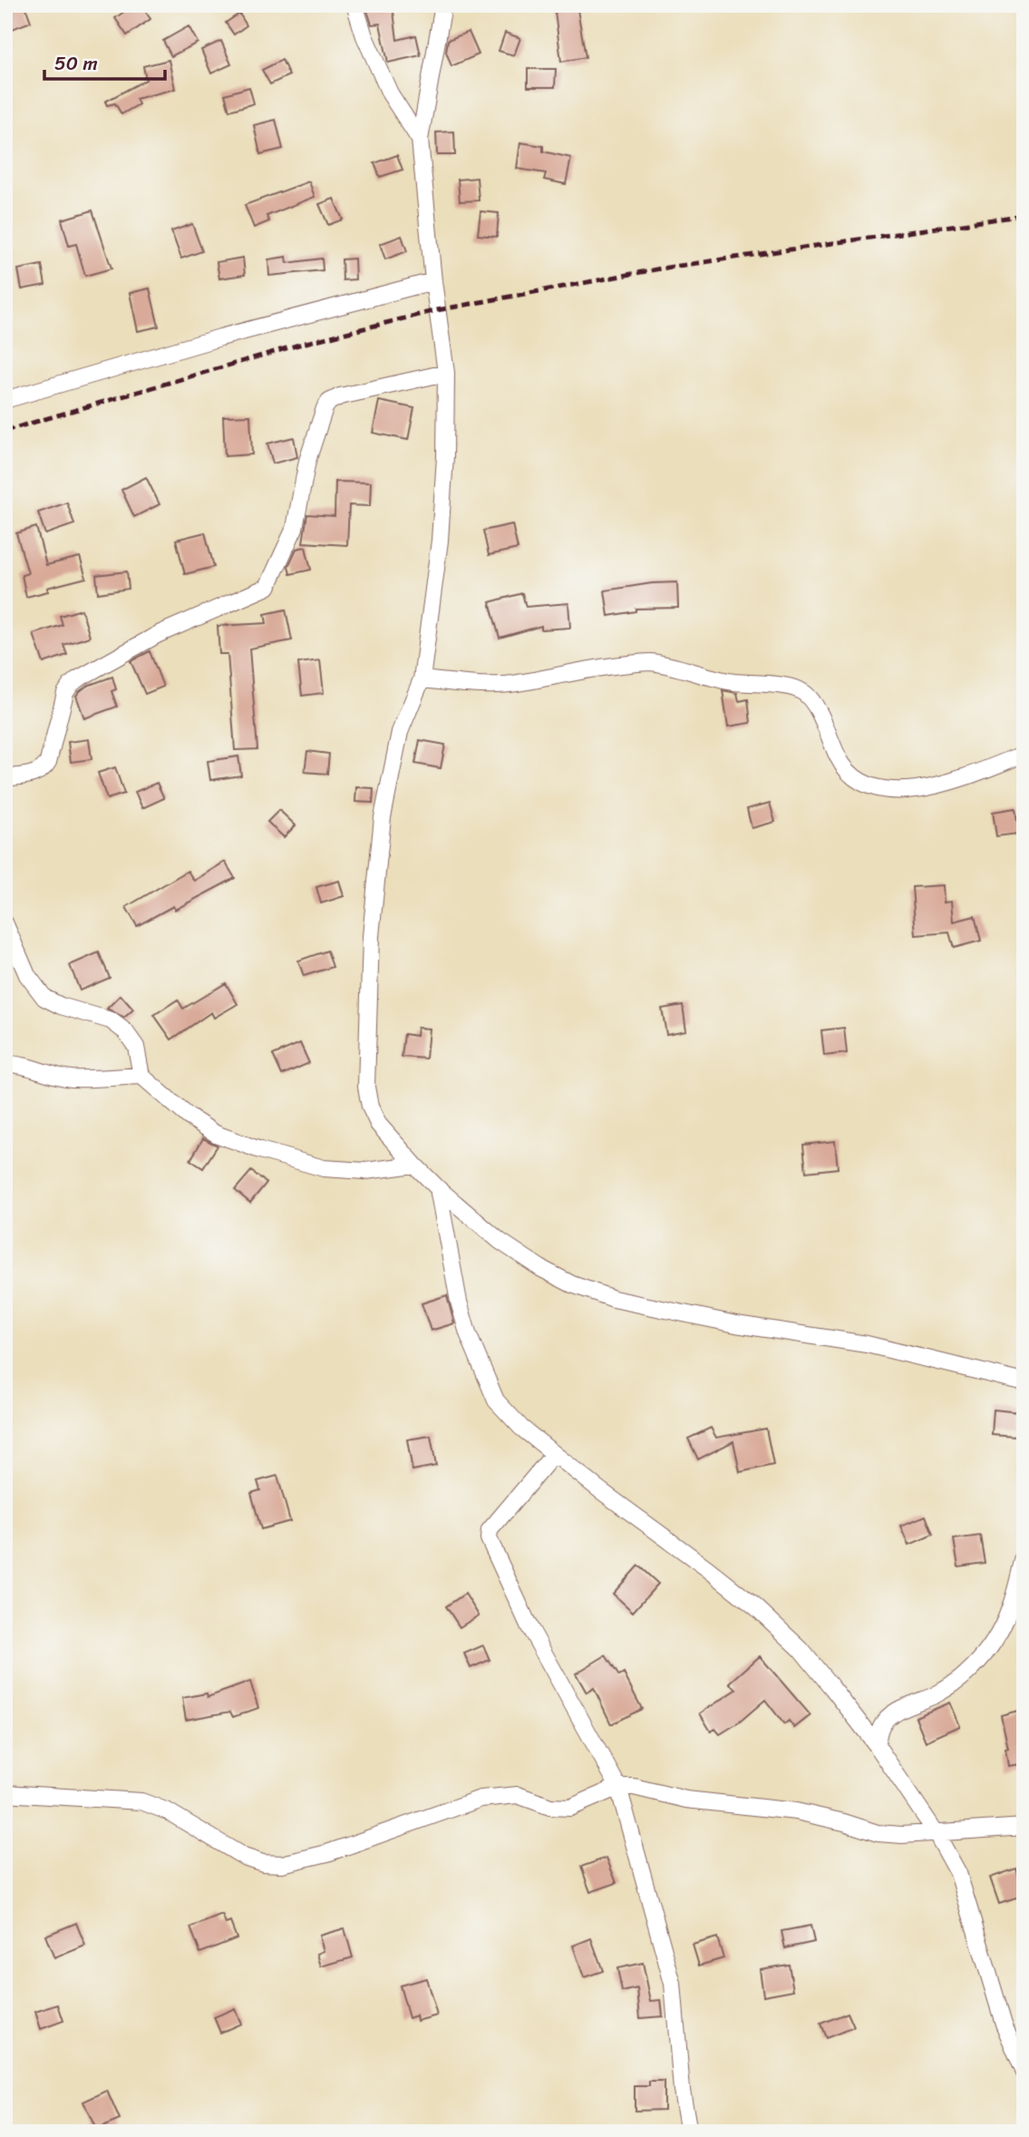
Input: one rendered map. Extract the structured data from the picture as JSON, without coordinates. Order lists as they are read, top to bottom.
{
  "scale_bar": "50 m"
}
